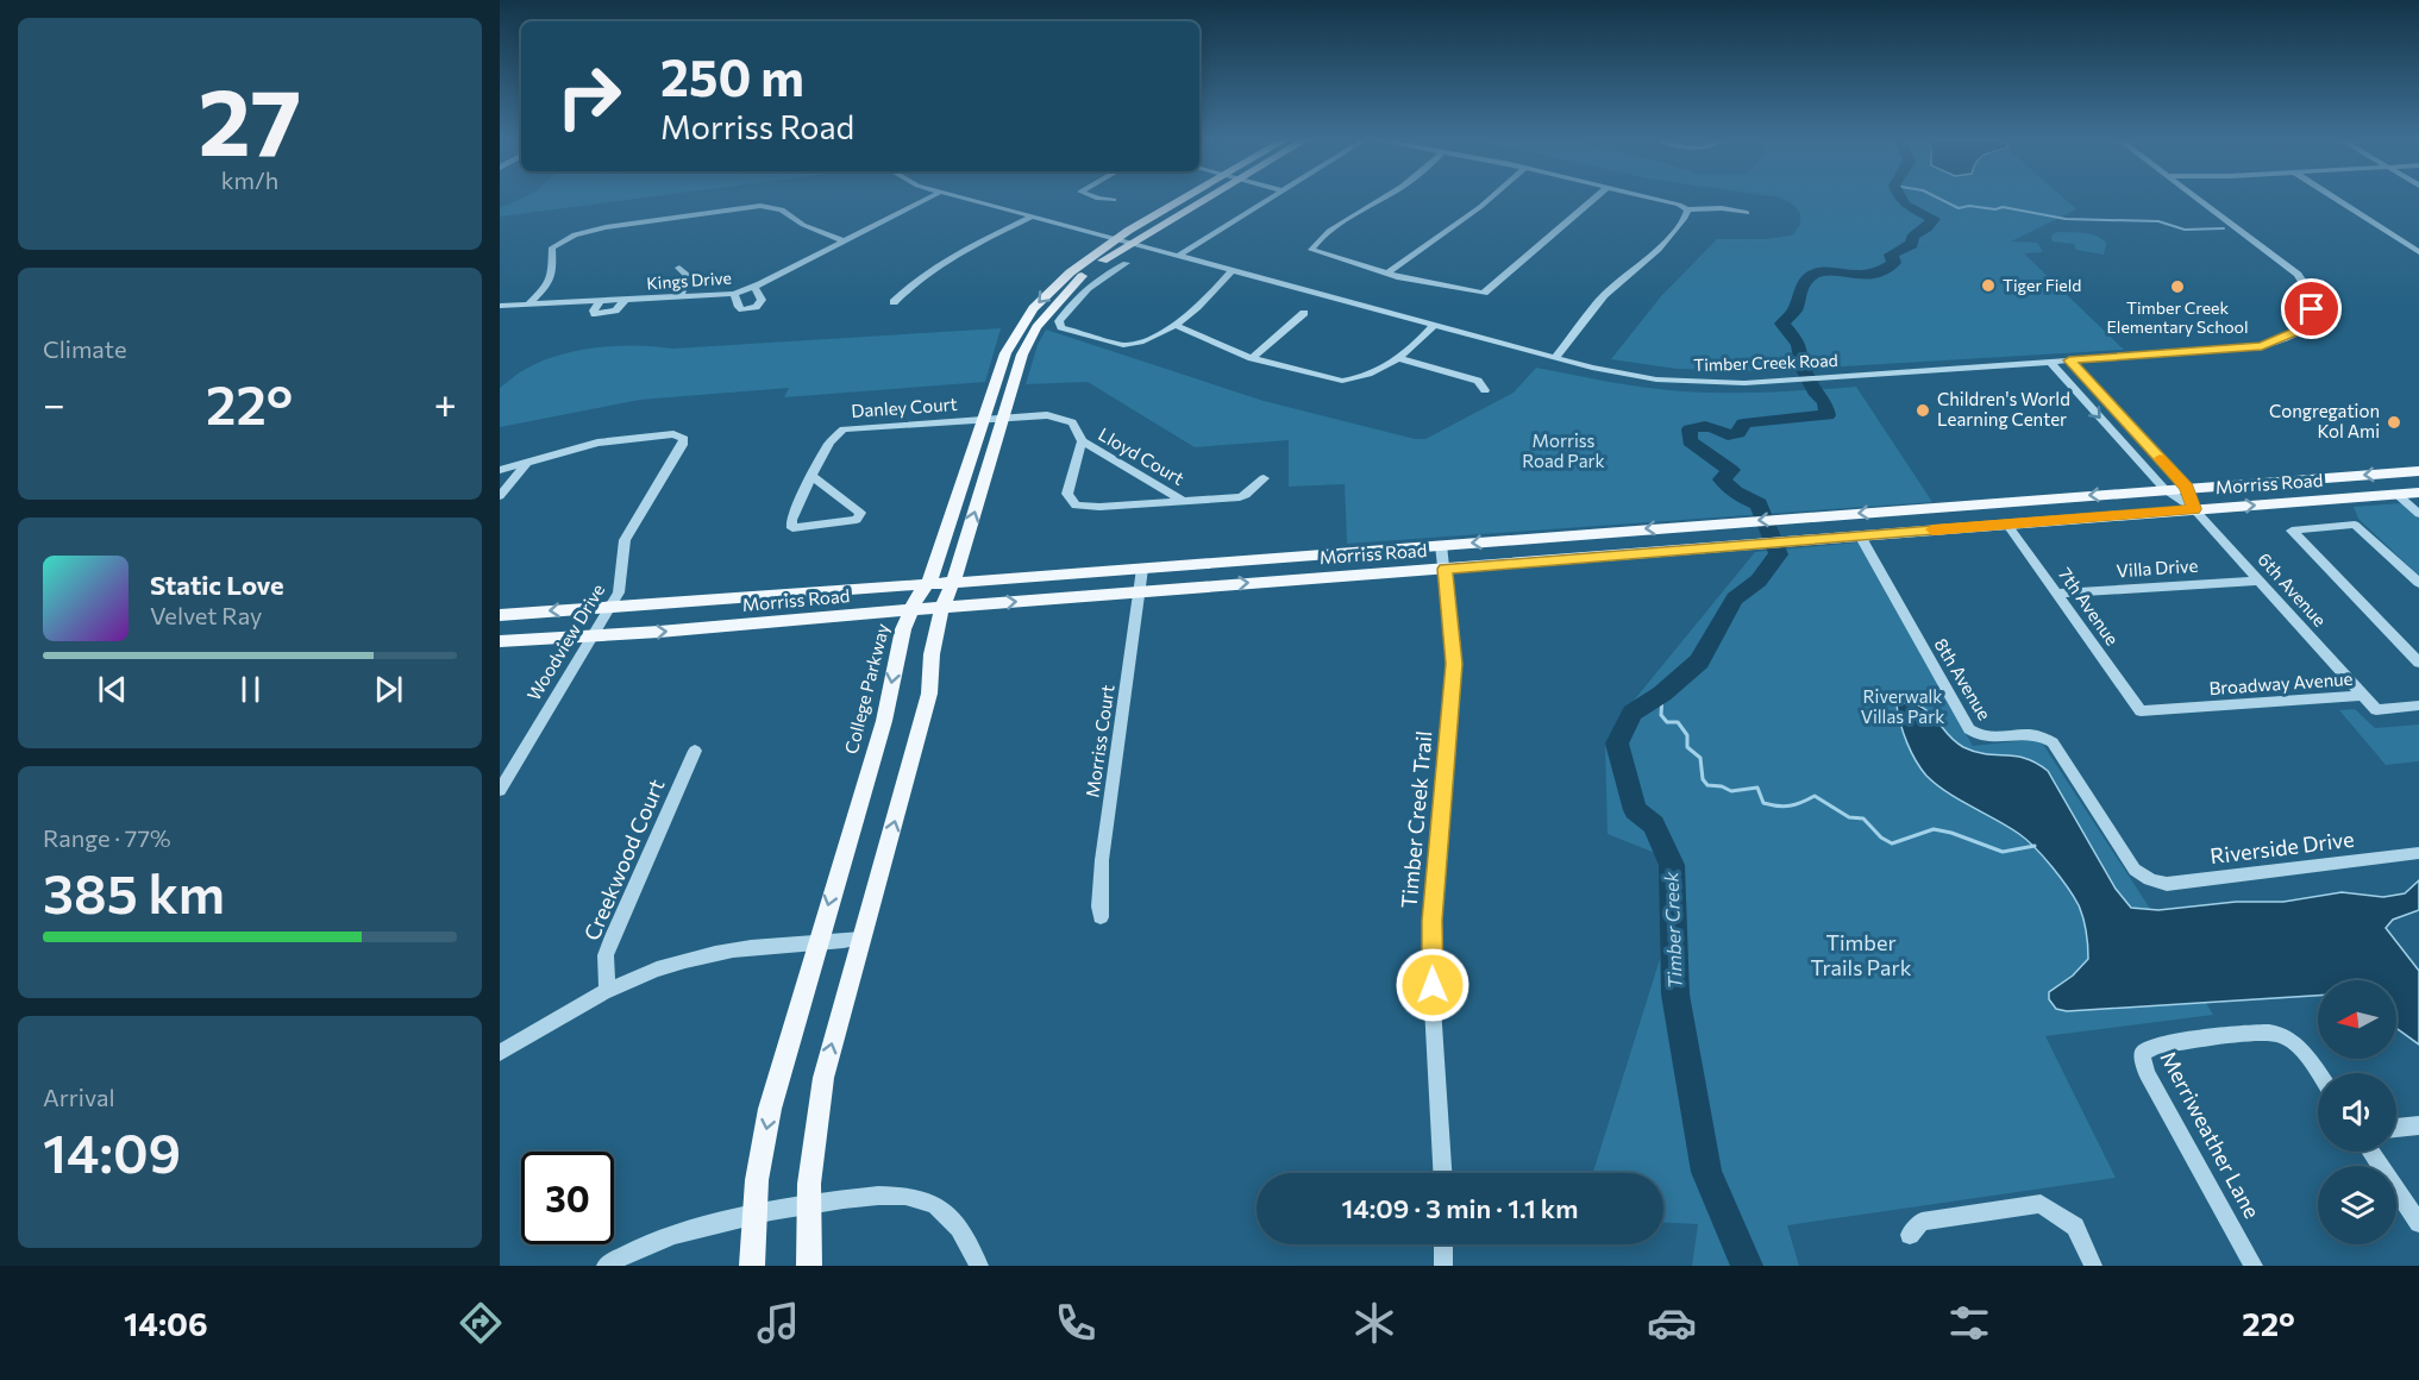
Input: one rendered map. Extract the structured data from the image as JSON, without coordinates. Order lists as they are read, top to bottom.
{
  "streets": {
    "main road": ["Morriss Road", "College Parkway"],
    "street": [
      "Kings Drive",
      "Timber Creek Road",
      "Danley Court",
      "Lloyd Court",
      "Villa Drive",
      "6th Avenue",
      "7th Avenue",
      "Woodview Drive",
      "8th Avenue",
      "Broadway Avenue",
      "Morriss Court",
      "Timber Creek Trail",
      "Riverside Drive",
      "Creekwood Court",
      "Merriweather Lane"
    ]
  },
  "crossings": [
    ["Timber Creek Road", "College Parkway"],
    ["Danley Court", "Lloyd Court"],
    ["Danley Court", "College Parkway"],
    ["Lloyd Court", "College Parkway"],
    ["Morriss Road", "6th Avenue"],
    ["Morriss Road", "7th Avenue"],
    ["Morriss Road", "Woodview Drive"],
    ["Morriss Road", "8th Avenue"],
    ["Morriss Road", "College Parkway"],
    ["Morriss Road", "Morriss Court"],
    ["Morriss Road", "Timber Creek Trail"],
    ["Villa Drive", "6th Avenue"],
    ["Villa Drive", "7th Avenue"],
    ["6th Avenue", "Broadway Avenue"],
    ["7th Avenue", "Broadway Avenue"],
    ["8th Avenue", "Riverside Drive"]
  ],
  "water": ["Timber Creek"],
  "parks": ["Morriss Road Park", "Riverwalk Villas Park", "Timber Trails Park"],
  "places": [
    "Tiger Field",
    "Timber Creek Elementary School",
    "Children's World Learning Center",
    "Congregation Kol Ami"
  ],
  "north": "left",
  "page": {
    "tile": [
      ["27", "km/h"],
      "Climate",
      ["Range · 77%", "385 km"],
      ["Arrival", "14:09"]
    ],
    "turn": ["250 m", "Morriss Road"],
    "heat": ["−", "22°", "+"],
    "song": ["Static Love", "Velvet Ray"],
    "limit": "30",
    "trip": "14:09 · 3 min · 1.1 km",
    "tabs": ["14:06", "22°"]
  }
}
